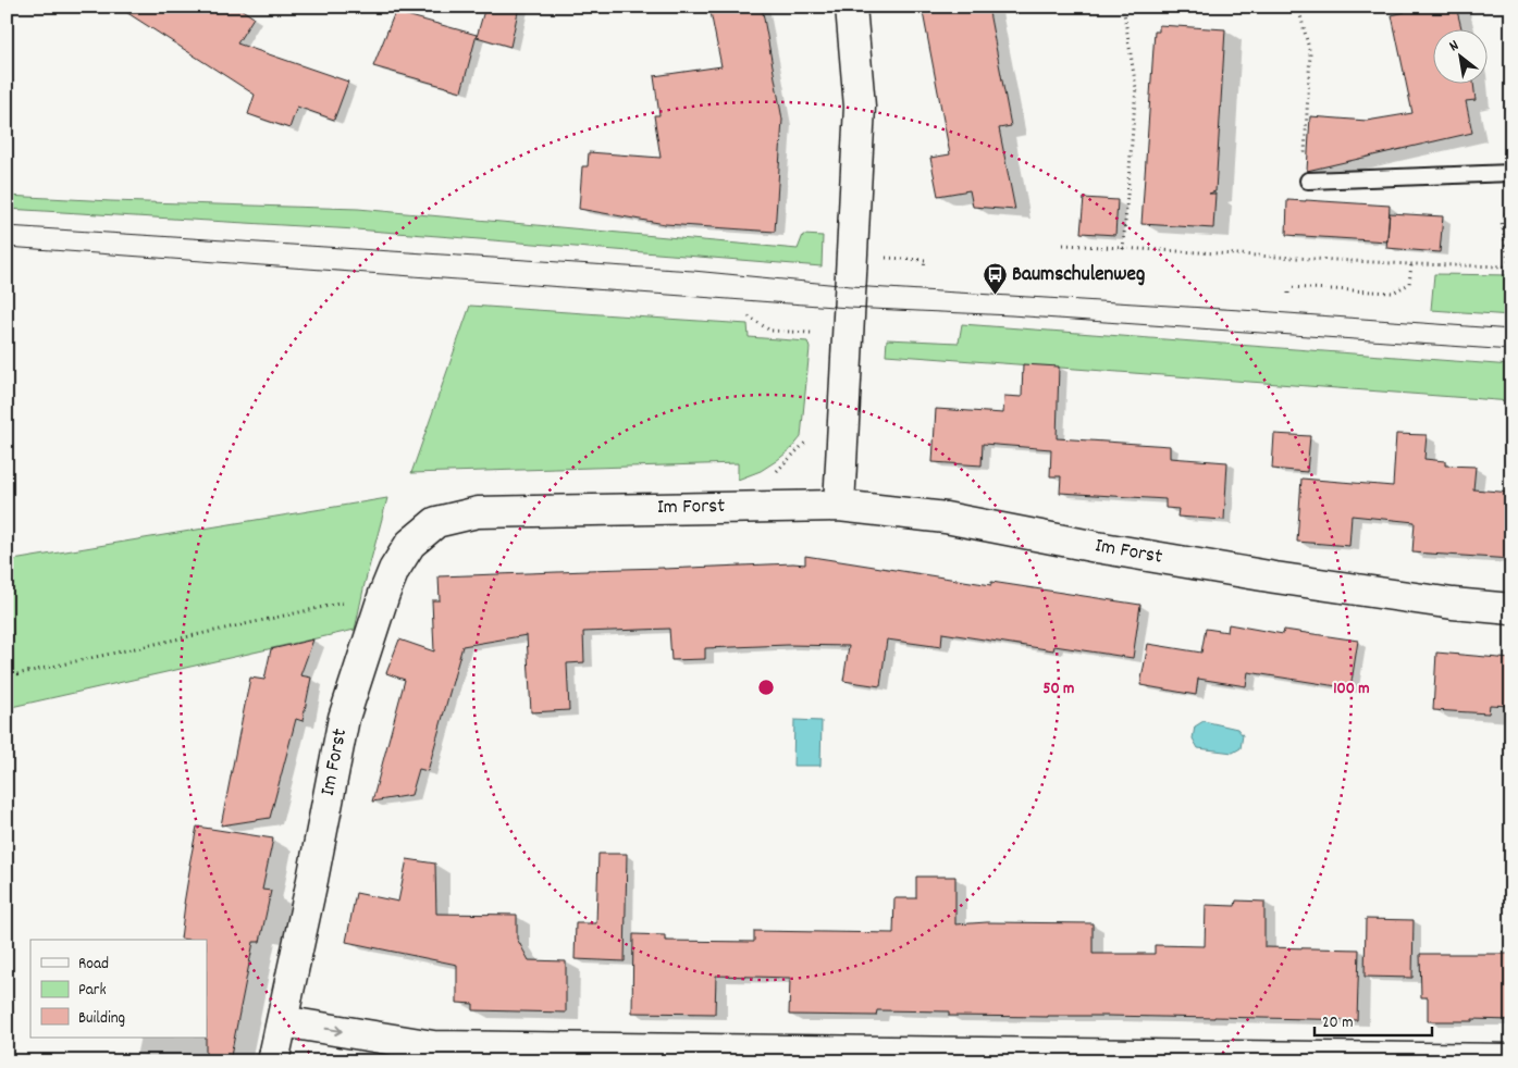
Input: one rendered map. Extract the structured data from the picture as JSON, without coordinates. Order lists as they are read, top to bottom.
{
  "streets": {
    "street": ["Im Forst"]
  },
  "places": {
    "bus stop": ["Baumschulenweg"]
  },
  "legend": ["Road", "Park", "Building"],
  "scale_bar": "20 m",
  "north": "top left",
  "rings": ["50 m", "100 m"]
}
